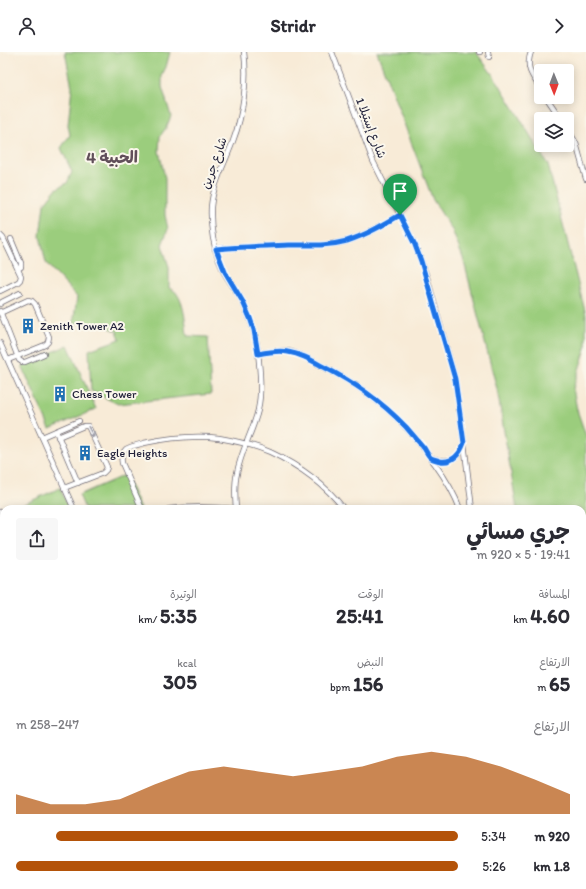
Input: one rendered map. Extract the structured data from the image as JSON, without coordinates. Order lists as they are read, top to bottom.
{
  "streets": {
    "street": ["شارع إستيلا 1", "شارع جرين"]
  },
  "districts": ["الحبية 4"],
  "places": {
    "building": ["Zenith Tower A2", "Chess Tower", "Eagle Heights"]
  },
  "north": "bottom",
  "page": {
    "header": "Stridr",
    "heading": ["جري مسائي", "19:41 · 5 × 920 m"],
    "stats": [
      ["المسافة", "4.60 km"],
      ["الوقت", "25:41"],
      ["الوتيرة", "5:35 /km"],
      ["الارتفاع", "65 m"],
      ["النبض", "156 bpm"],
      ["kcal", "305"]
    ],
    "chart": ["الارتفاع", "247–258 m"],
    "list": [
      {
        "name": "920 m",
        "note": "5:34"
      },
      {
        "name": "1.8 km",
        "note": "5:26"
      }
    ]
  }
}
